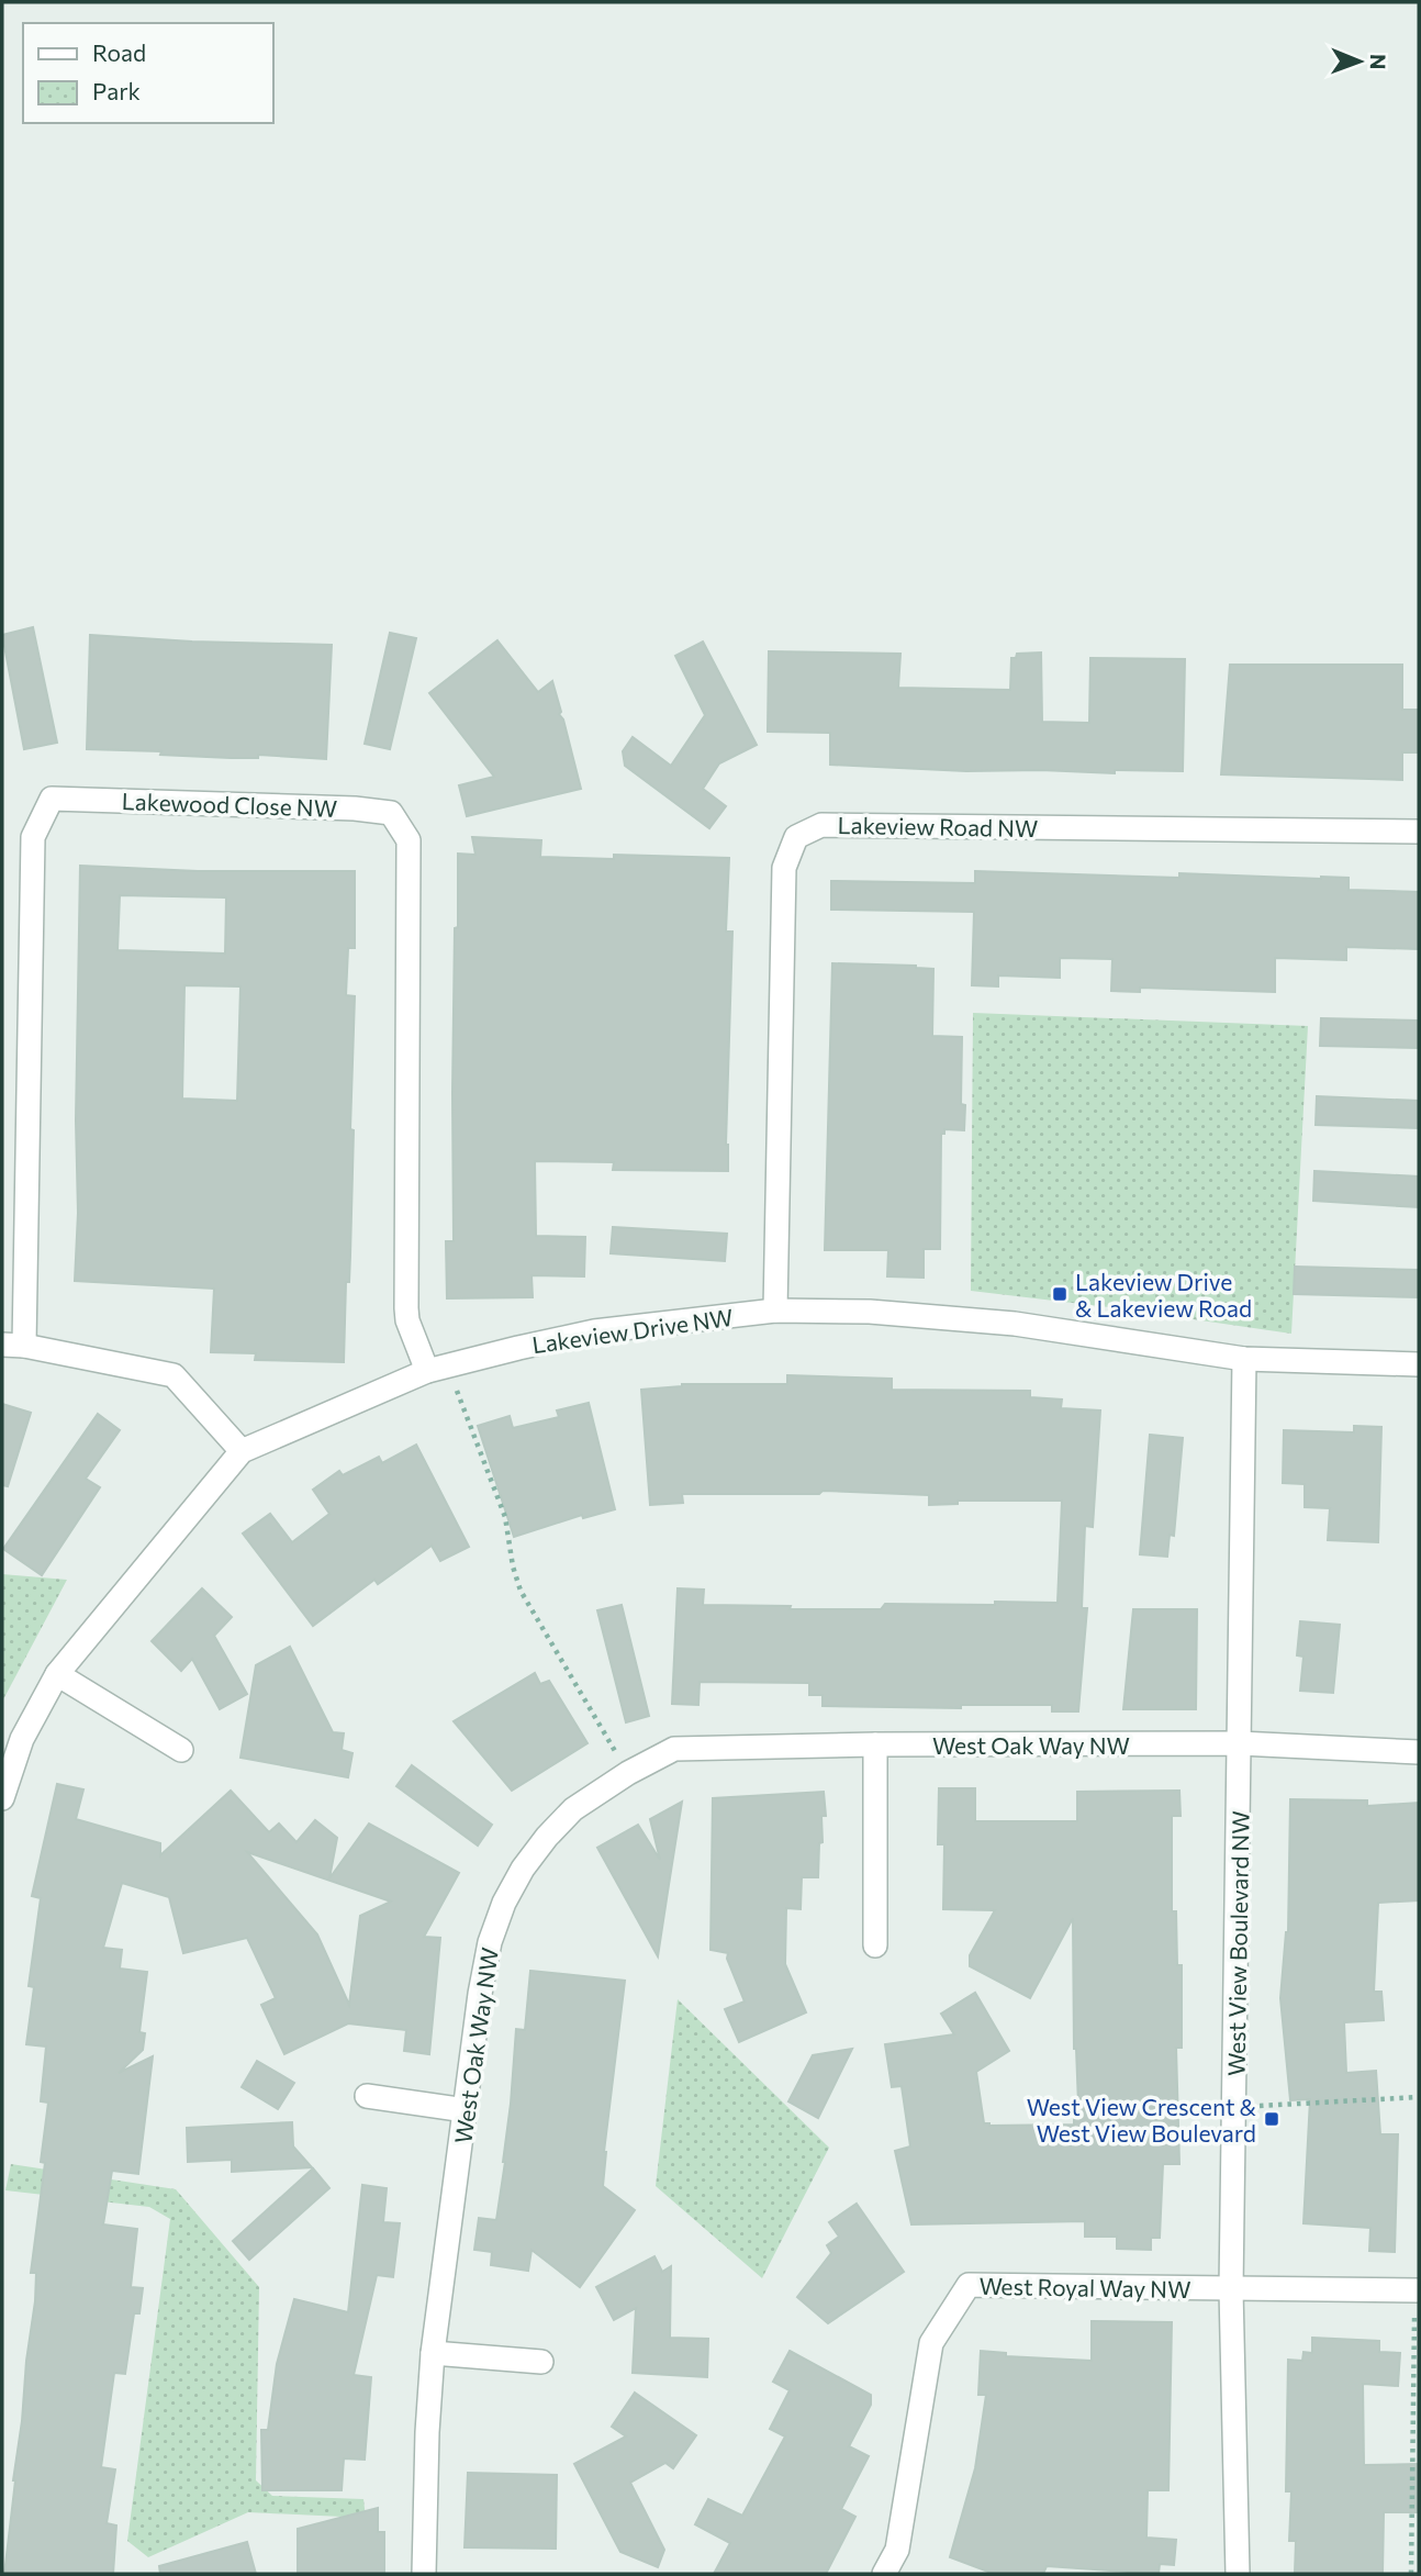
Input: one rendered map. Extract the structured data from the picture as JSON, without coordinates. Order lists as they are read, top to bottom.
{
  "streets": {
    "street": [
      "Lakewood Close NW",
      "Lakeview Road NW",
      "Lakeview Drive NW",
      "West Oak Way NW",
      "West View Boulevard NW",
      "West Royal Way NW"
    ]
  },
  "crossings": [
    ["Lakewood Close NW", "Lakeview Drive NW"],
    ["Lakeview Road NW", "Lakeview Drive NW"],
    ["Lakeview Drive NW", "West View Boulevard NW"],
    ["West Oak Way NW", "West View Boulevard NW"],
    ["West View Boulevard NW", "West Royal Way NW"]
  ],
  "places": {
    "transit": ["Lakeview Drive & Lakeview Road", "West View Crescent & West View Boulevard"]
  },
  "legend": ["Road", "Park"],
  "north": "right"
}
